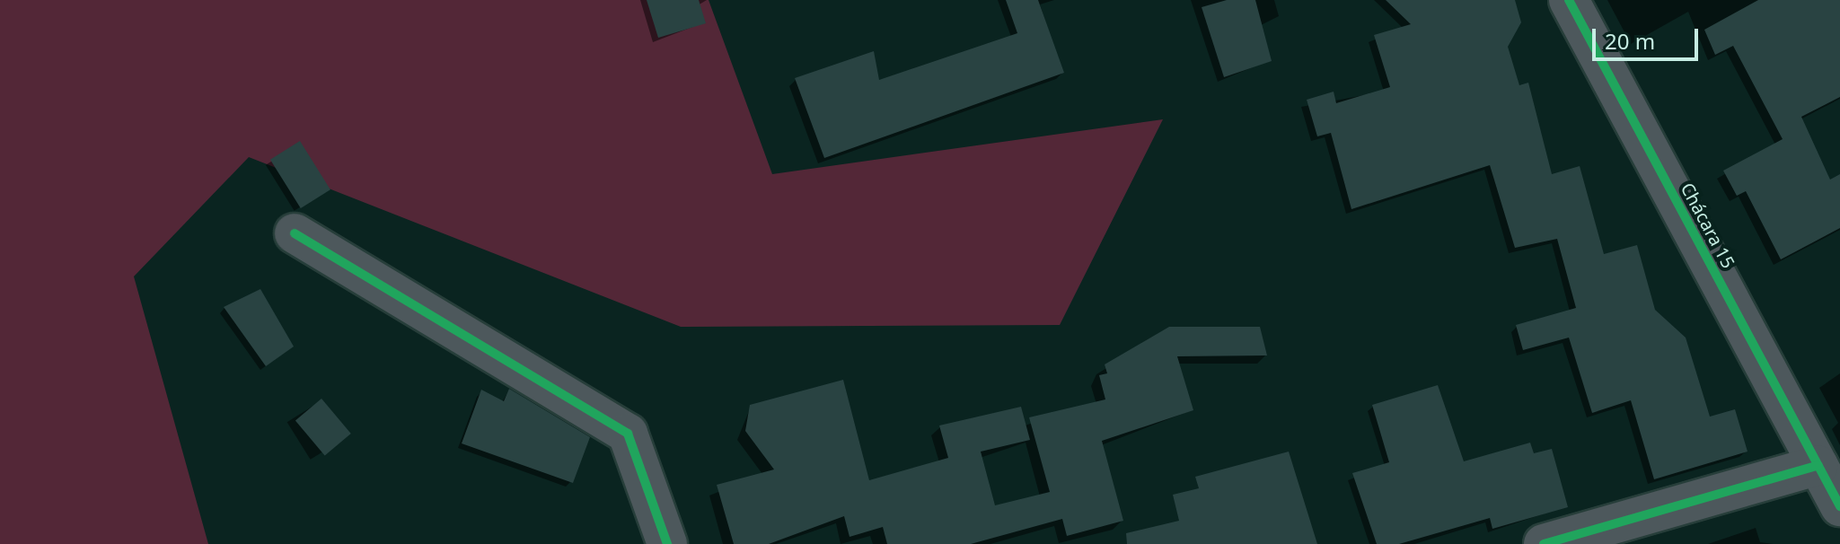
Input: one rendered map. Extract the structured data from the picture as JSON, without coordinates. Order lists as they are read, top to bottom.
{
  "streets": {
    "street": ["Chácara 15"]
  },
  "scale_bar": "20 m"
}
